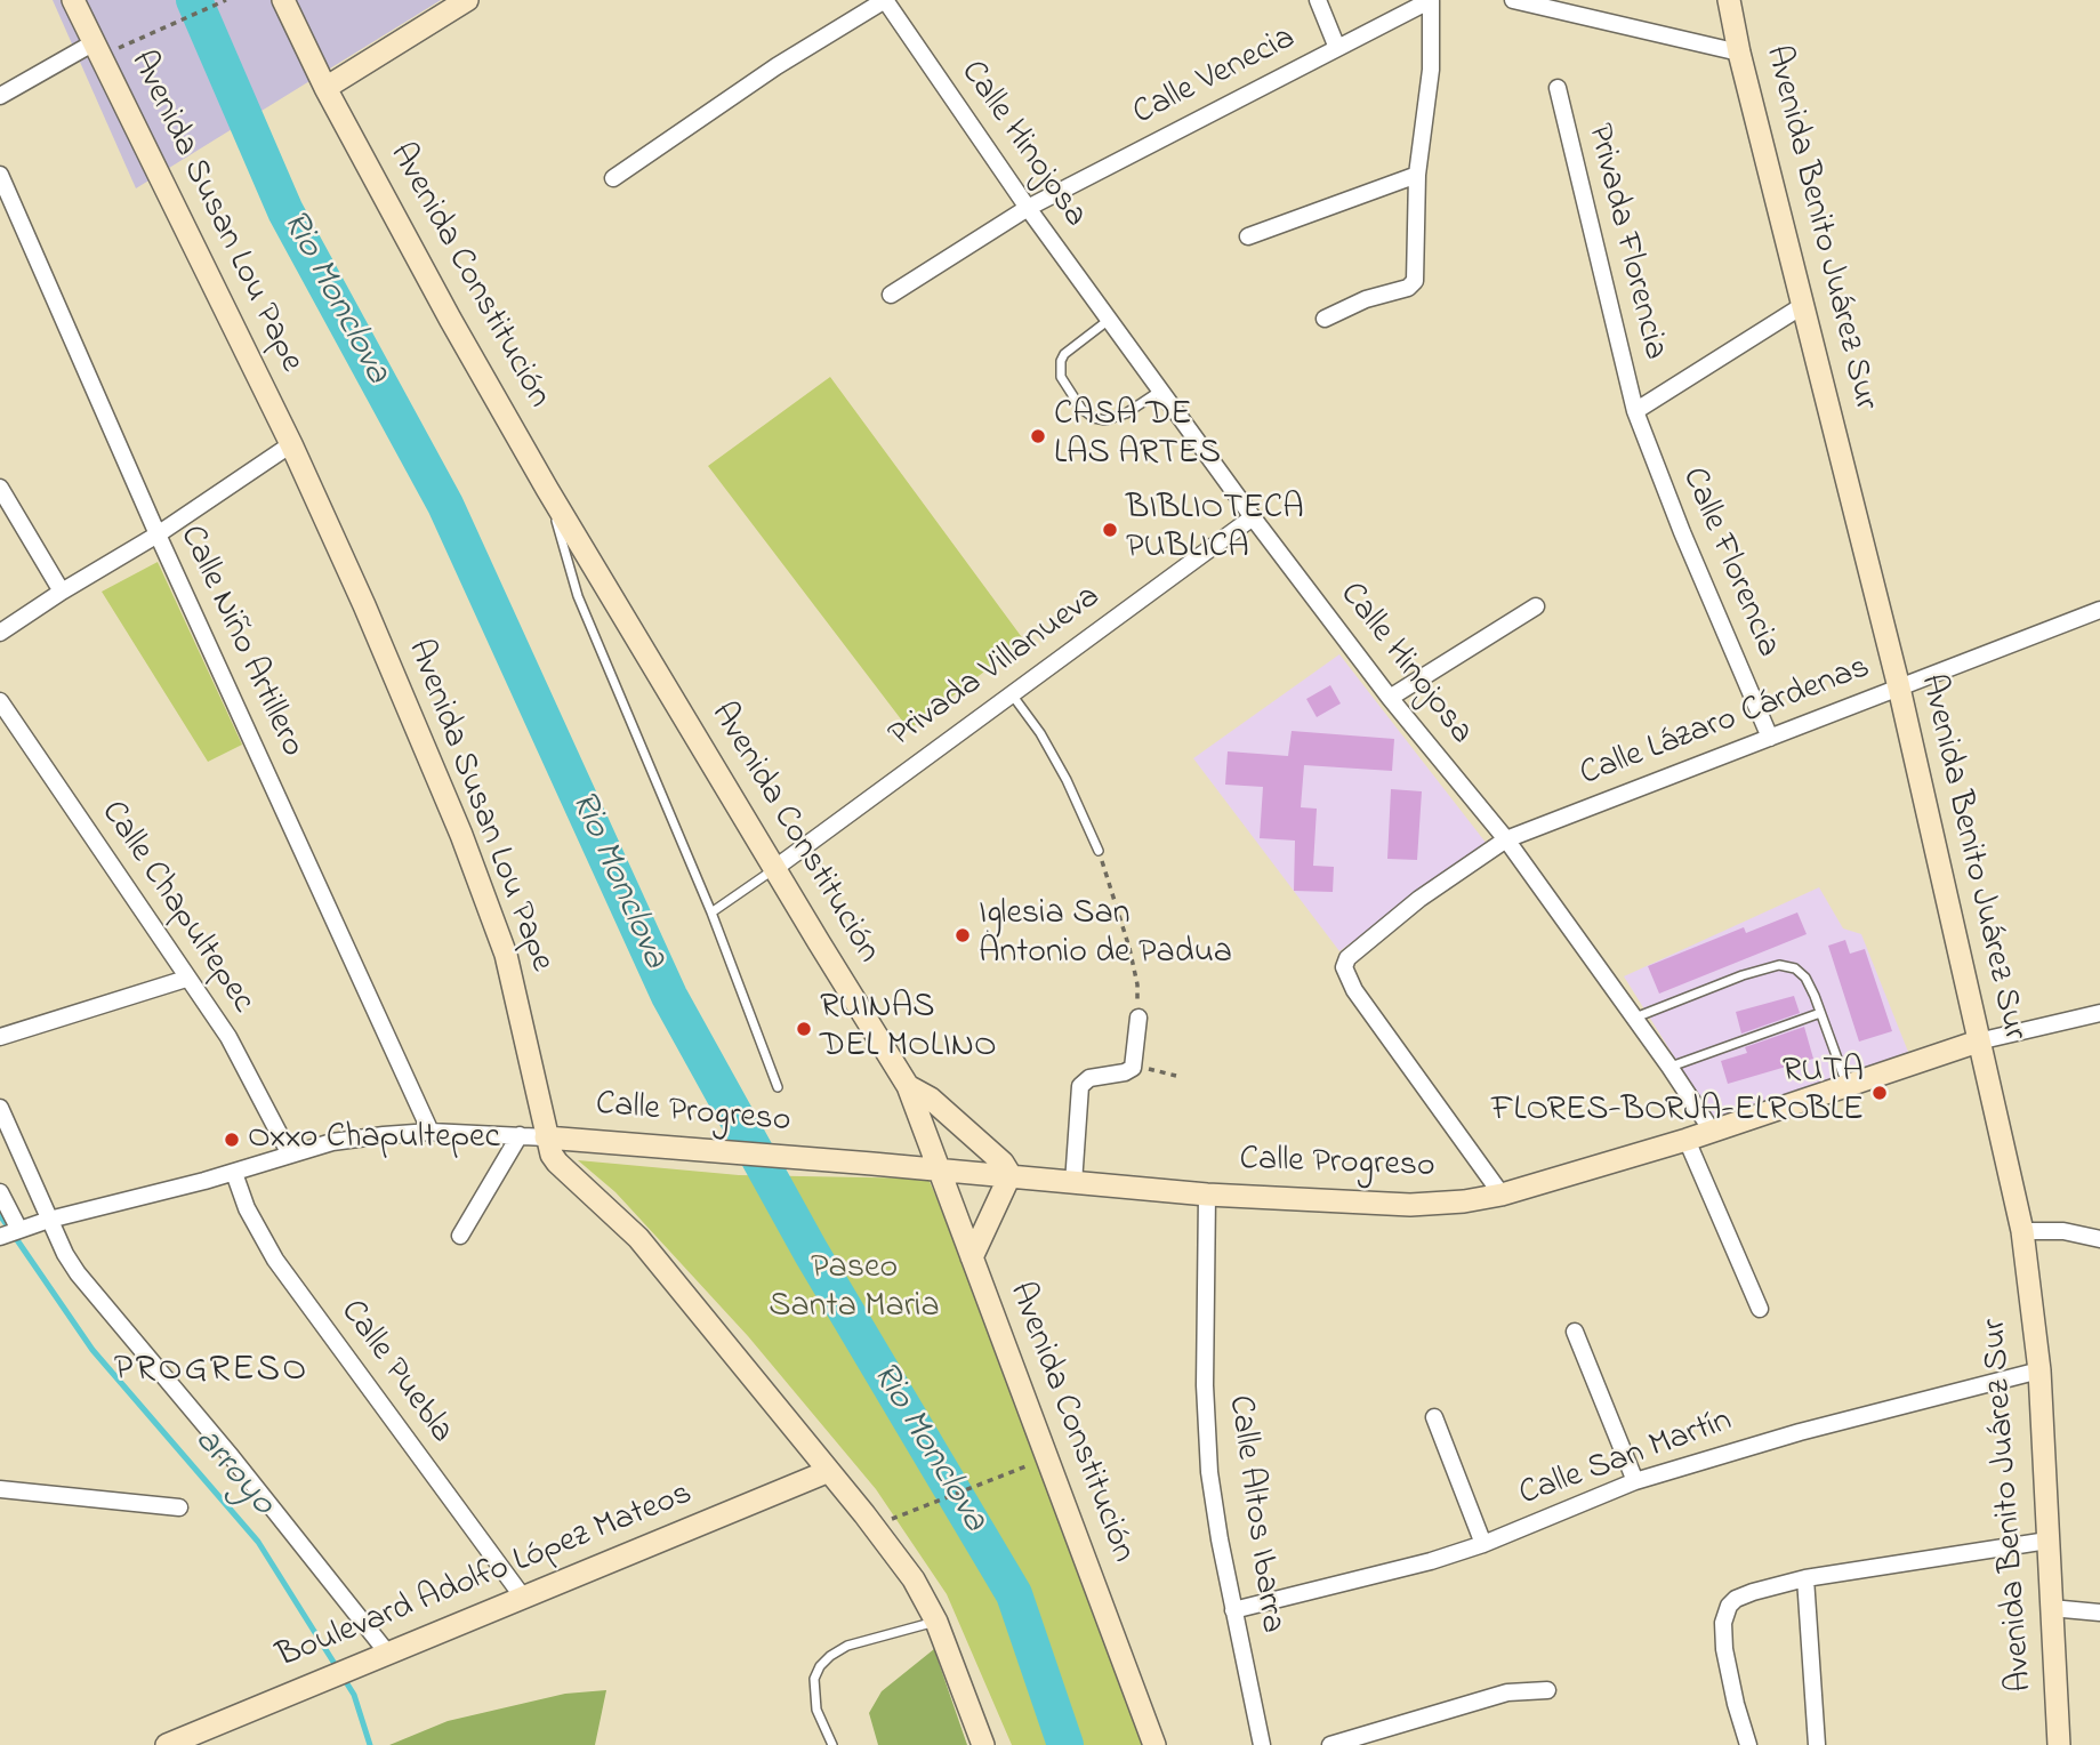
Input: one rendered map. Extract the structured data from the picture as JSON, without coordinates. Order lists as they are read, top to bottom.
{
  "streets": {
    "street": [
      "Calle Venecia",
      "Calle Hinojosa",
      "Avenida Susan Lou Pape",
      "Avenida Benito Juárez Sur",
      "Privada Florencia",
      "Avenida Constitución",
      "Calle Florencia",
      "Calle Niño Artillero",
      "Privada Villanueva",
      "Calle Lázaro Cárdenas",
      "Calle Chapultepec",
      "Calle Progreso",
      "Calle Puebla",
      "Calle San Martín",
      "Calle Altos Ibarra",
      "Boulevard Adolfo López Mateos"
    ]
  },
  "crossings": [
    ["Calle Venecia", "Calle Hinojosa"],
    ["Calle Hinojosa", "Privada Villanueva"],
    ["Calle Hinojosa", "Calle Lázaro Cárdenas"],
    ["Calle Hinojosa", "Calle Progreso"],
    ["Avenida Susan Lou Pape", "Calle Progreso"],
    ["Avenida Susan Lou Pape", "Boulevard Adolfo López Mateos"],
    ["Avenida Benito Juárez Sur", "Calle Lázaro Cárdenas"],
    ["Avenida Benito Juárez Sur", "Calle Progreso"],
    ["Avenida Benito Juárez Sur", "Calle San Martín"],
    ["Privada Florencia", "Calle Florencia"],
    ["Avenida Constitución", "Privada Villanueva"],
    ["Avenida Constitución", "Calle Progreso"],
    ["Calle Florencia", "Calle Lázaro Cárdenas"],
    ["Calle Lázaro Cárdenas", "Calle Progreso"],
    ["Calle Progreso", "Calle Altos Ibarra"],
    ["Calle Puebla", "Boulevard Adolfo López Mateos"],
    ["Calle San Martín", "Calle Altos Ibarra"]
  ],
  "districts": ["PROGRESO"],
  "water": ["Rio Monclova", "arroyo"],
  "parks": ["Paseo Santa Maria"],
  "places": [
    "CASA DE LAS ARTES",
    "BIBLIOTECA PUBLICA",
    "Iglesia San Antonio de Padua",
    "RUINAS DEL MOLINO",
    "RUTA FLORES-BORJA-ELROBLE",
    "Oxxo Chapultepec"
  ]
}
